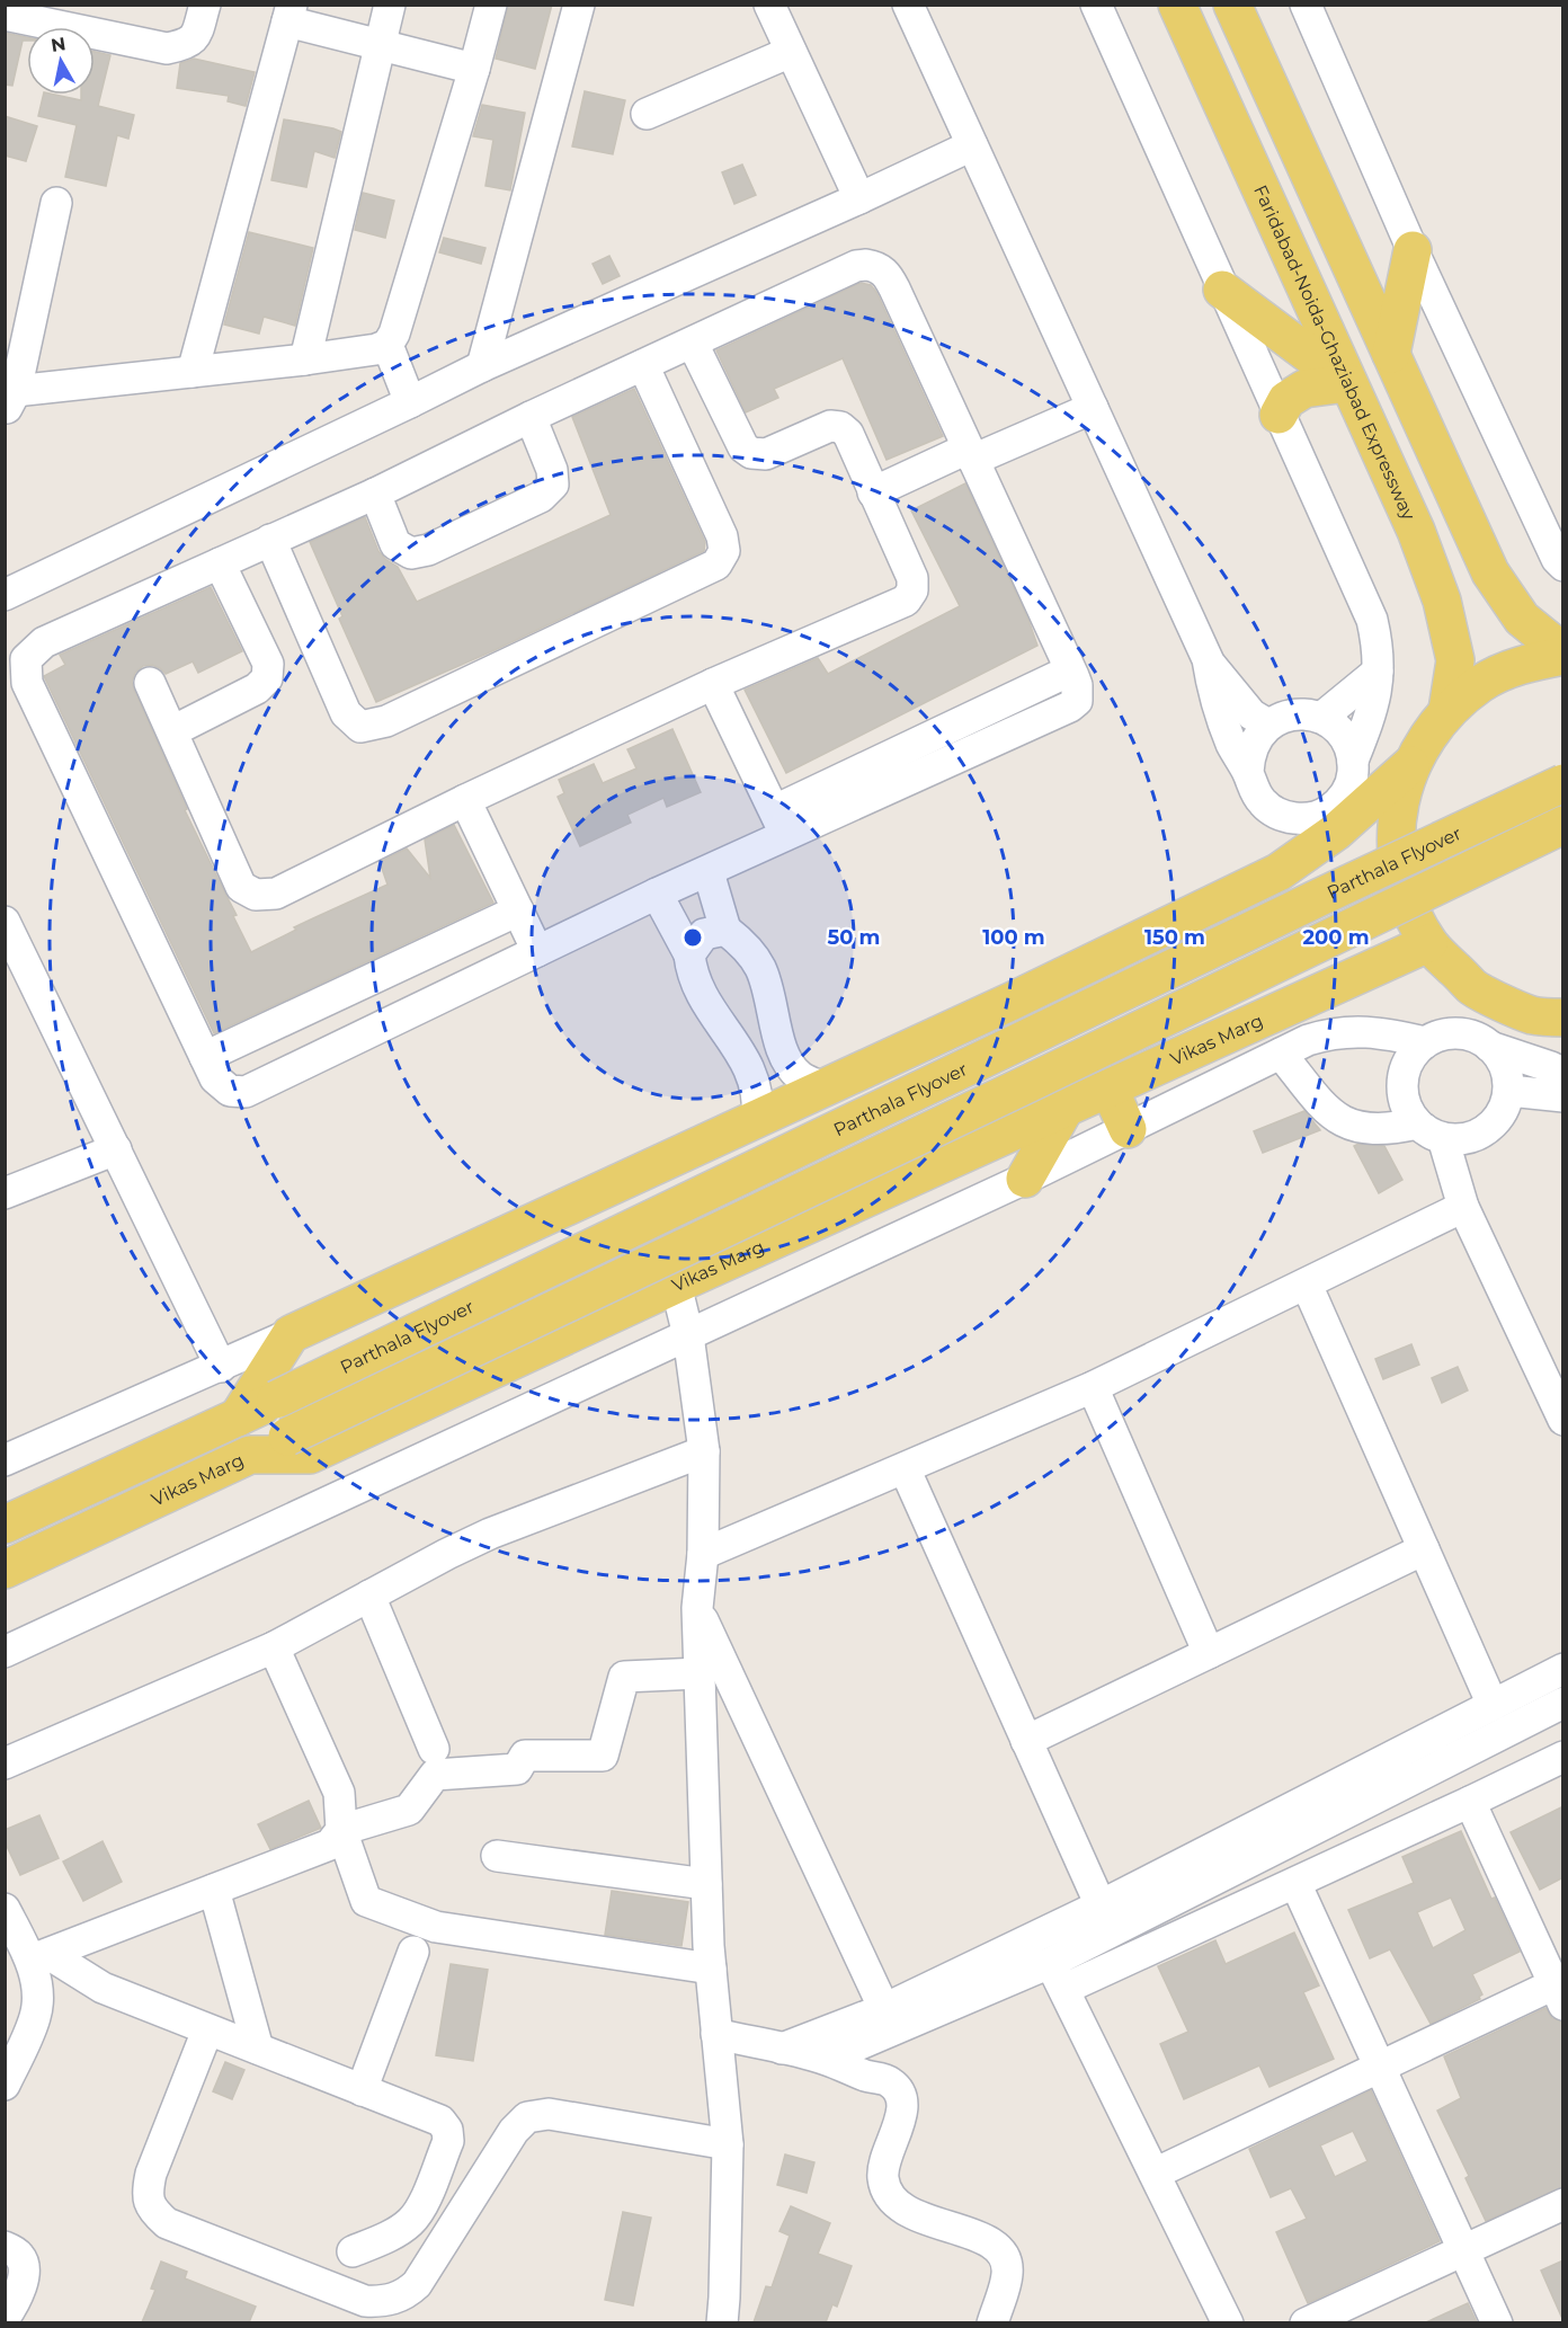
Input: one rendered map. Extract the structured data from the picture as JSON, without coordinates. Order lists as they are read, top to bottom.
{
  "streets": {
    "main road": ["Faridabad-Noida-Ghaziabad Expressway", "Parthala Flyover", "Vikas Marg"]
  },
  "crossings": [
    ["Parthala Flyover", "Vikas Marg"]
  ],
  "north": "top",
  "rings": [
    "50 m",
    "100 m",
    "150 m",
    "200 m"
  ]
}
